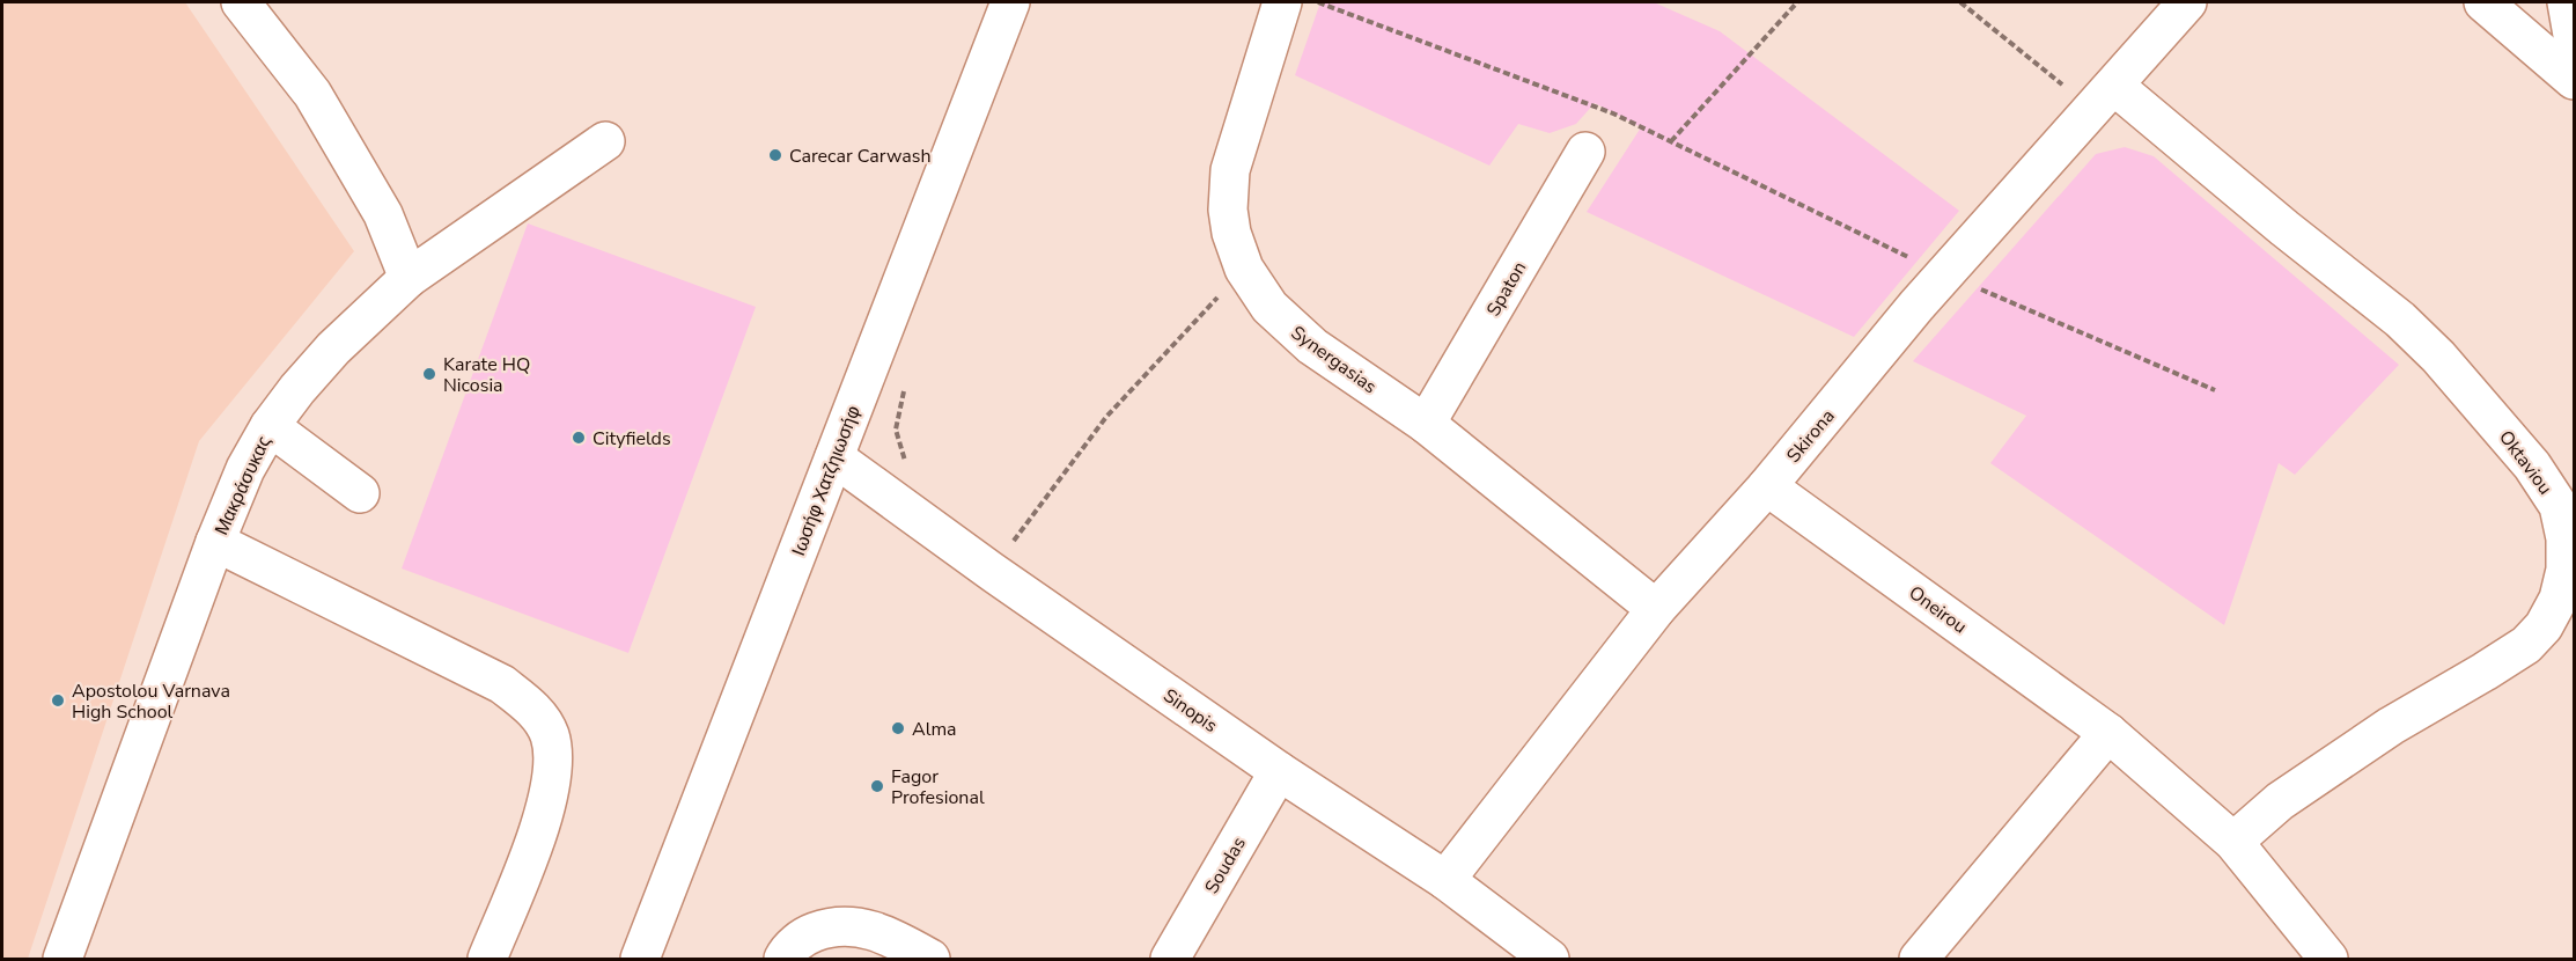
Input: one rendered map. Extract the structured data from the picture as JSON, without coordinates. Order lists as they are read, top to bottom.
{
  "streets": {
    "street": [
      "Spaton",
      "Synergasias",
      "Skirona",
      "Oktaviou",
      "Ιωσήφ Χατζηιωσήφ",
      "Μακράσυκας",
      "Oneirou",
      "Sinopis",
      "Soudas"
    ]
  },
  "crossings": [
    ["Spaton", "Synergasias"],
    ["Synergasias", "Skirona"],
    ["Skirona", "Oktaviou"],
    ["Skirona", "Oneirou"],
    ["Skirona", "Sinopis"],
    ["Oktaviou", "Oneirou"],
    ["Ιωσήφ Χατζηιωσήφ", "Sinopis"],
    ["Sinopis", "Soudas"]
  ],
  "places": [
    "Carecar Carwash",
    "Karate HQ Nicosia",
    "Cityfields",
    "Apostolou Varnava High School",
    "Alma",
    "Fagor Profesional"
  ]
}
